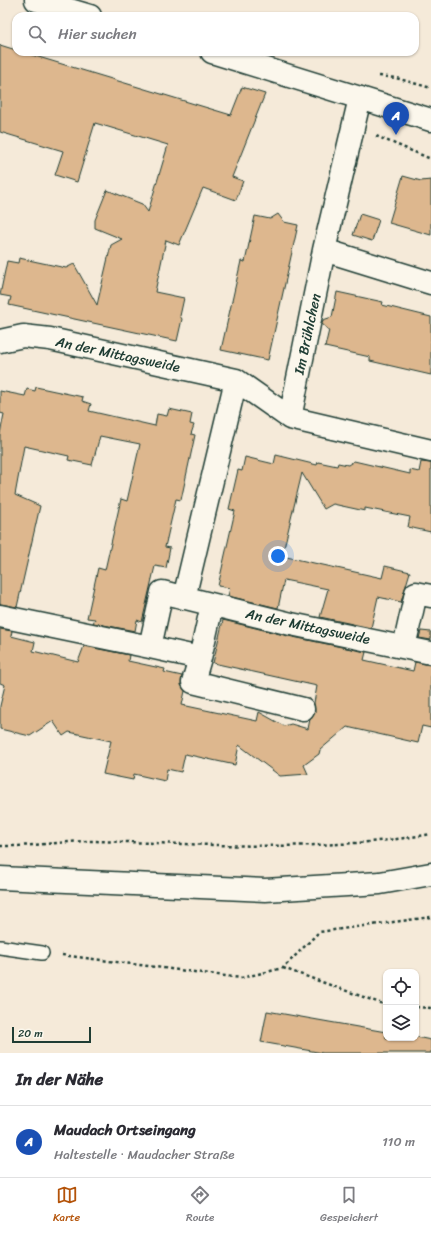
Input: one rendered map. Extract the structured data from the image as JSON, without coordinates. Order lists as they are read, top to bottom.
{
  "streets": {
    "street": ["Im Brühlchen", "An der Mittagsweide"]
  },
  "crossings": [
    ["Im Brühlchen", "An der Mittagsweide"]
  ],
  "scale_bar": "20 m",
  "page": {
    "search": "Hier suchen",
    "pins": "A",
    "scale": "20 m",
    "heading": "In der Nähe",
    "list": [
      {
        "mark": "A",
        "name": "Maudach Ortseingang",
        "note": "Haltestelle · Maudacher Straße",
        "value": "110 m"
      }
    ],
    "nav": ["Karte", "Route", "Gespeichert"]
  }
}
